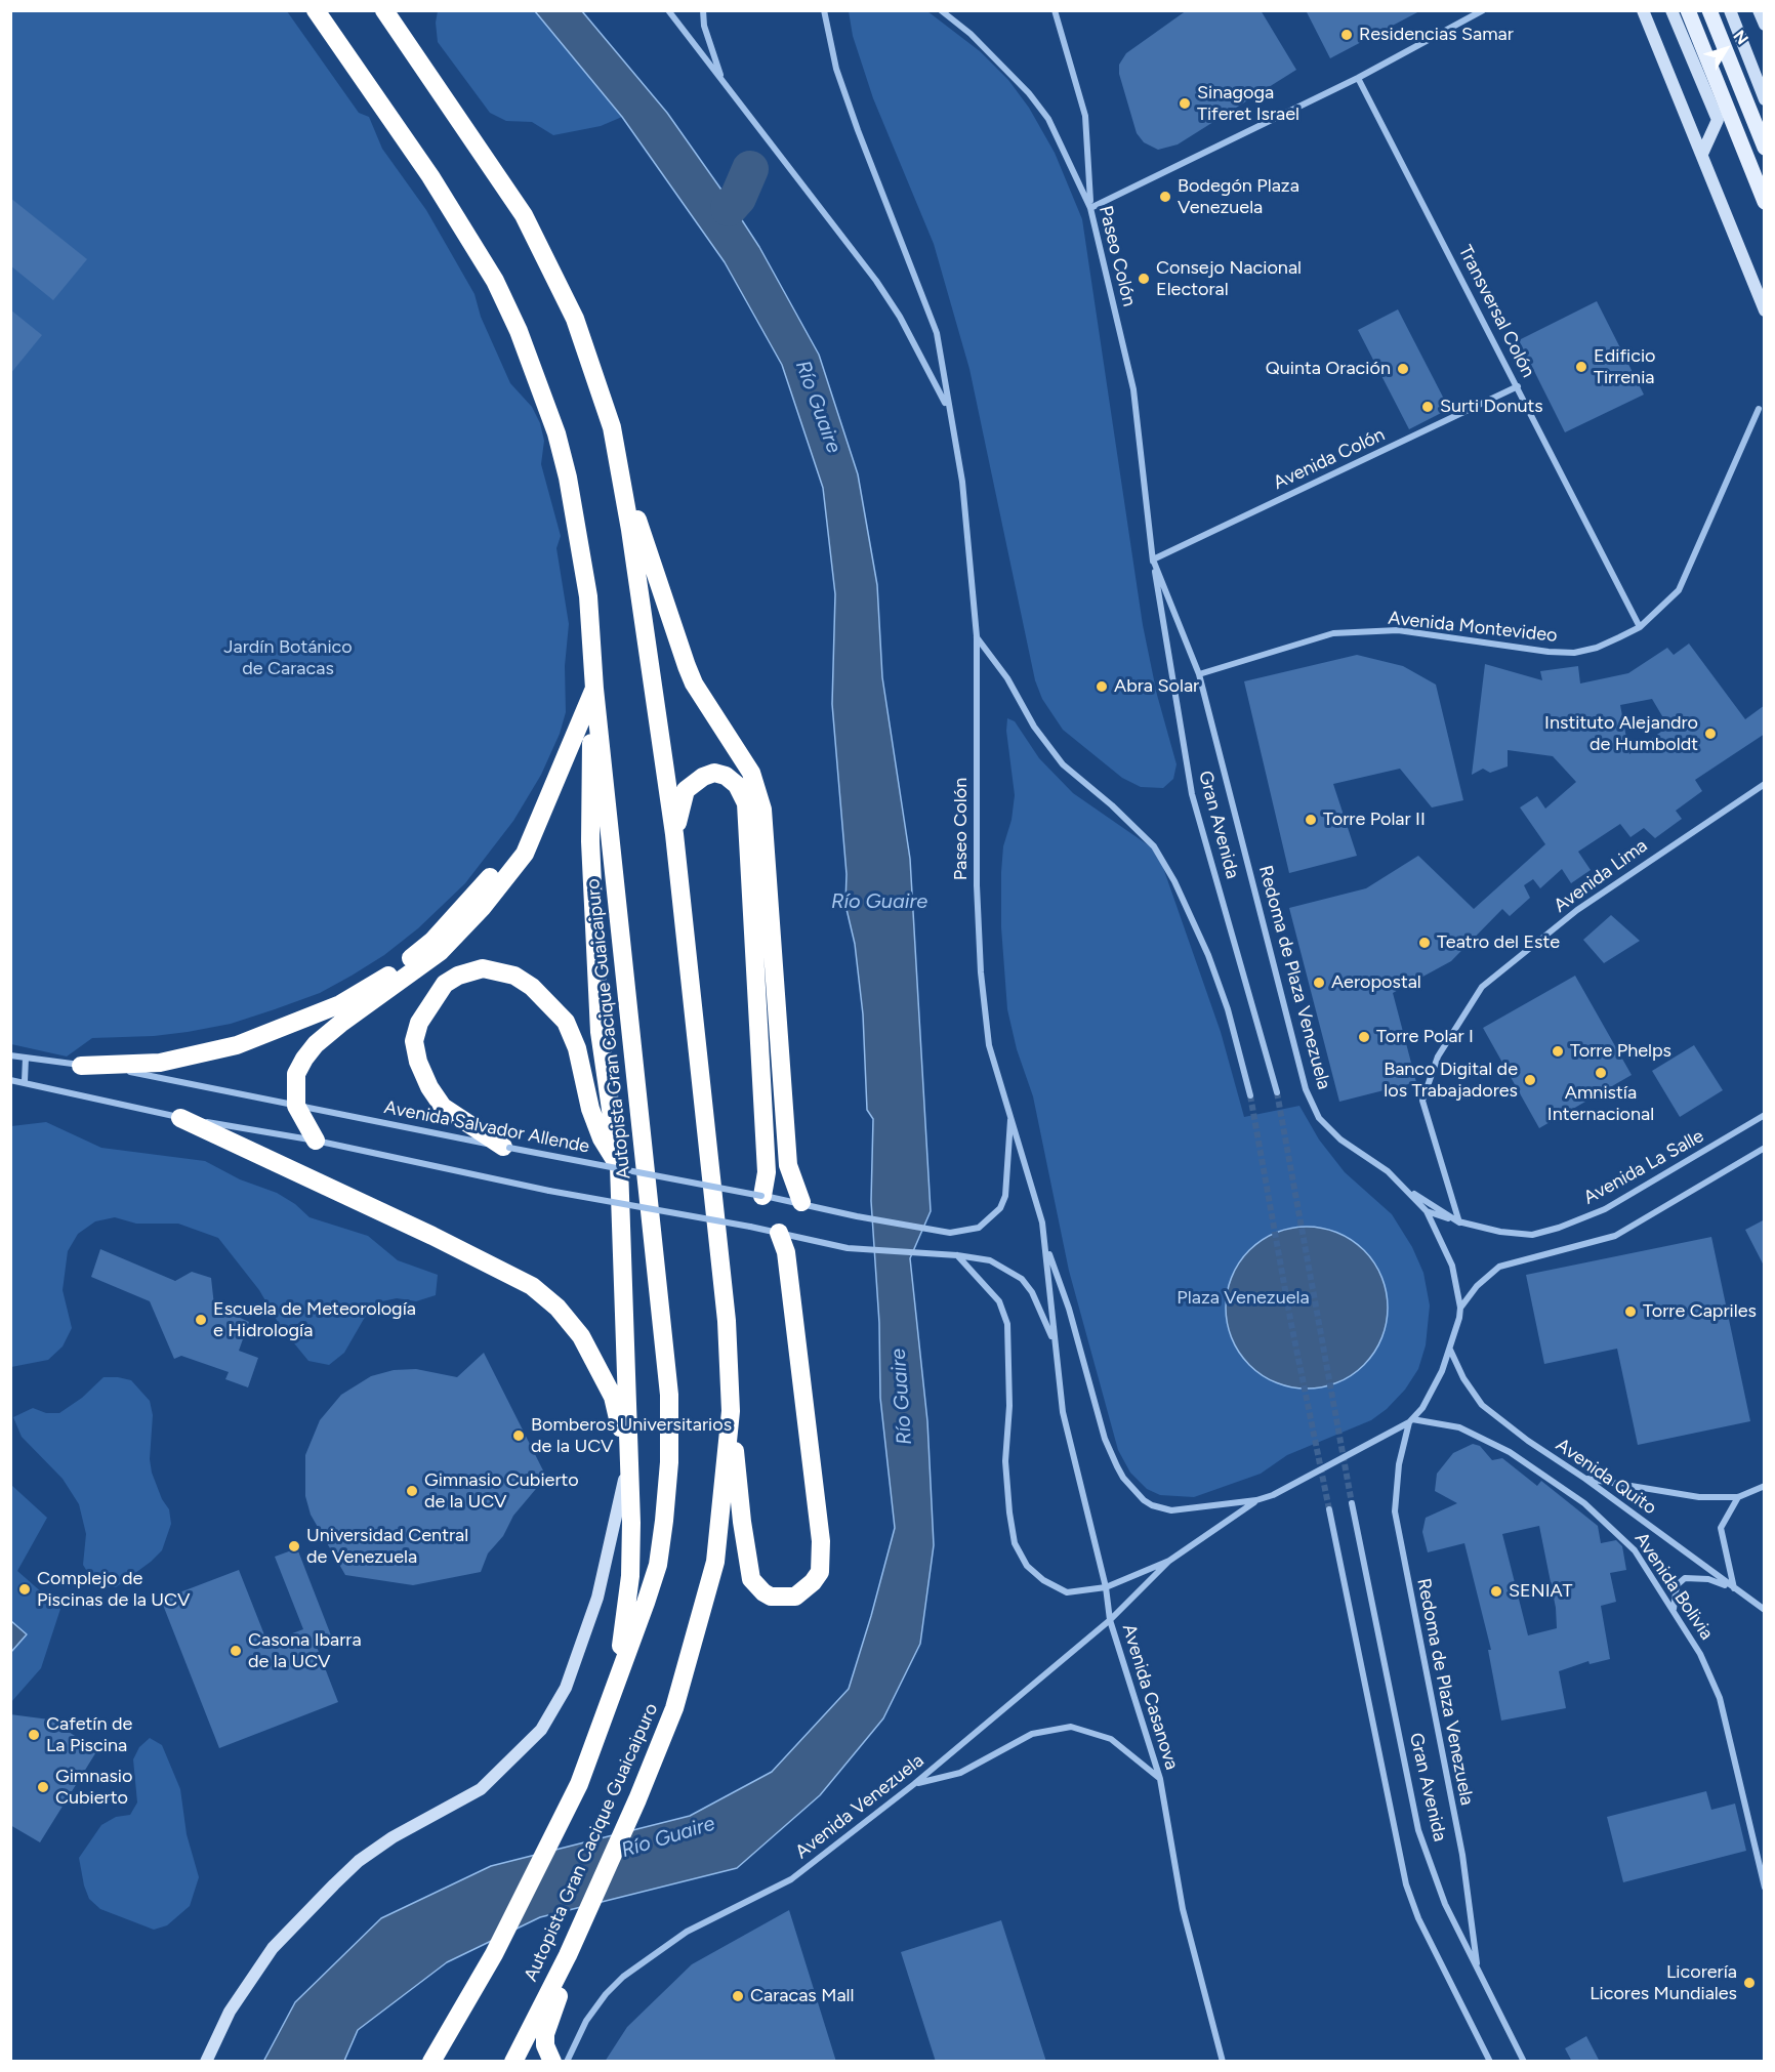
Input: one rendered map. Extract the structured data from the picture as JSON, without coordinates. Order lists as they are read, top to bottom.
{
  "streets": {
    "highway": ["Autopista Gran Cacique Guaicaipuro"],
    "street": [
      "Paseo Colón",
      "Transversal Colón",
      "Avenida Colón",
      "Avenida Montevideo",
      "Gran Avenida",
      "Avenida Lima",
      "Redoma de Plaza Venezuela",
      "Avenida Salvador Allende",
      "Avenida La Salle",
      "Avenida Quito",
      "Avenida Bolivia",
      "Avenida Casanova",
      "Avenida Venezuela"
    ]
  },
  "crossings": [
    ["Paseo Colón", "Avenida Colón"],
    ["Paseo Colón", "Gran Avenida"],
    ["Paseo Colón", "Redoma de Plaza Venezuela"],
    ["Paseo Colón", "Avenida Salvador Allende"],
    ["Paseo Colón", "Avenida Casanova"],
    ["Transversal Colón", "Avenida Colón"],
    ["Transversal Colón", "Avenida Montevideo"],
    ["Avenida Colón", "Gran Avenida"],
    ["Avenida Colón", "Redoma de Plaza Venezuela"],
    ["Avenida Montevideo", "Redoma de Plaza Venezuela"],
    ["Gran Avenida", "Redoma de Plaza Venezuela"],
    ["Avenida Lima", "Avenida La Salle"],
    ["Redoma de Plaza Venezuela", "Avenida La Salle"],
    ["Redoma de Plaza Venezuela", "Avenida Quito"],
    ["Redoma de Plaza Venezuela", "Avenida Bolivia"],
    ["Redoma de Plaza Venezuela", "Avenida Casanova"],
    ["Redoma de Plaza Venezuela", "Avenida Venezuela"],
    ["Avenida Casanova", "Avenida Venezuela"]
  ],
  "water": ["Río Guaire"],
  "parks": ["Jardín Botánico de Caracas", "Plaza Venezuela"],
  "places": [
    "Residencias Samar",
    "Sinagoga Tiferet Israel",
    "Bodegón Plaza Venezuela",
    "Consejo Nacional Electoral",
    "Edificio Tirrenia",
    "Quinta Oración",
    "Surti Donuts",
    "Abra Solar",
    "Instituto Alejandro de Humboldt",
    "Torre Polar II",
    "Teatro del Este",
    "Aeropostal",
    "Torre Polar I",
    "Torre Phelps",
    "Amnistía Internacional",
    "Banco Digital de los Trabajadores",
    "Torre Capriles",
    "Escuela de Meteorología e Hidrología",
    "Bomberos Universitarios de la UCV",
    "Gimnasio Cubierto de la UCV",
    "Universidad Central de Venezuela",
    "Complejo de Piscinas de la UCV",
    "SENIAT",
    "Casona Ibarra de la UCV",
    "Cafetín de La Piscina",
    "Gimnasio Cubierto",
    "Licorería Licores Mundiales",
    "Caracas Mall"
  ],
  "north": "top right"
}
